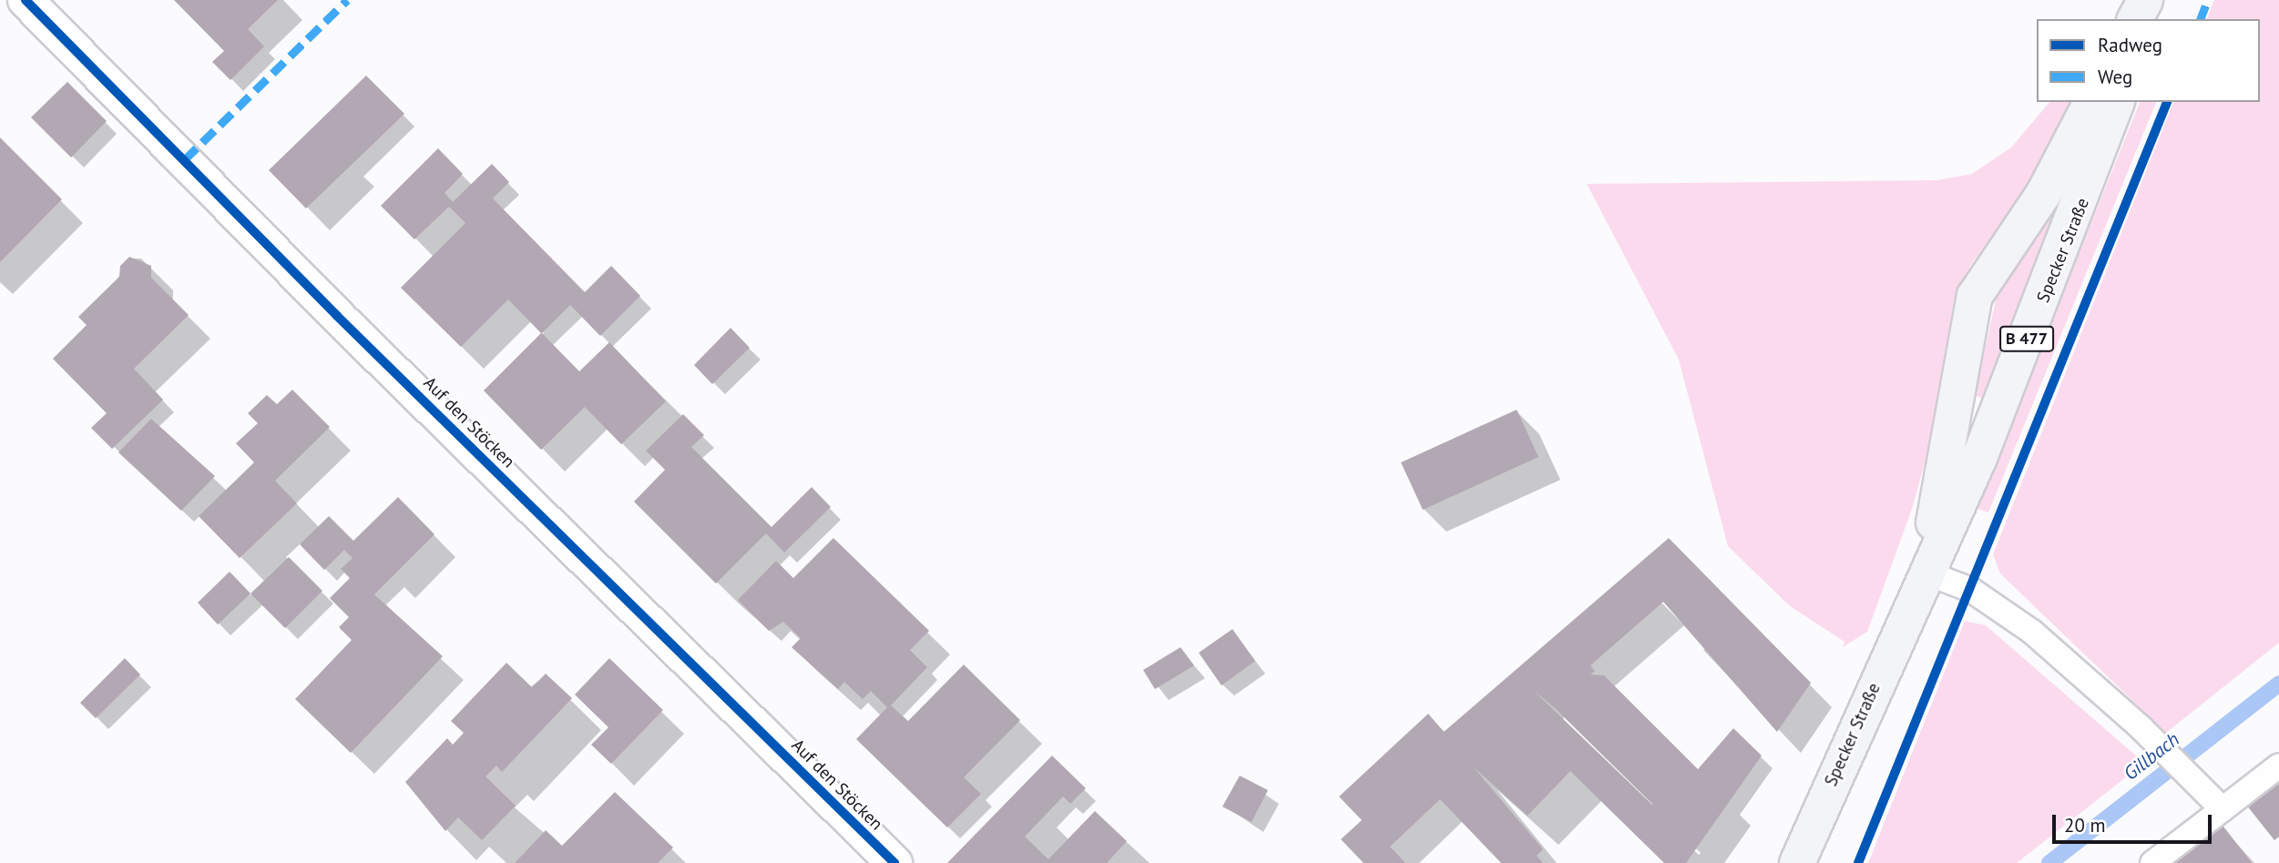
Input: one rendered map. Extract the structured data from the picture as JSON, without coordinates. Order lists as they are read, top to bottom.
{
  "streets": {
    "main road": ["Specker Straße", "B 477"],
    "street": ["Auf den Stöcken"]
  },
  "water": ["Gillbach"],
  "legend": ["Radweg", "Weg"],
  "scale_bar": "20 m"
}
